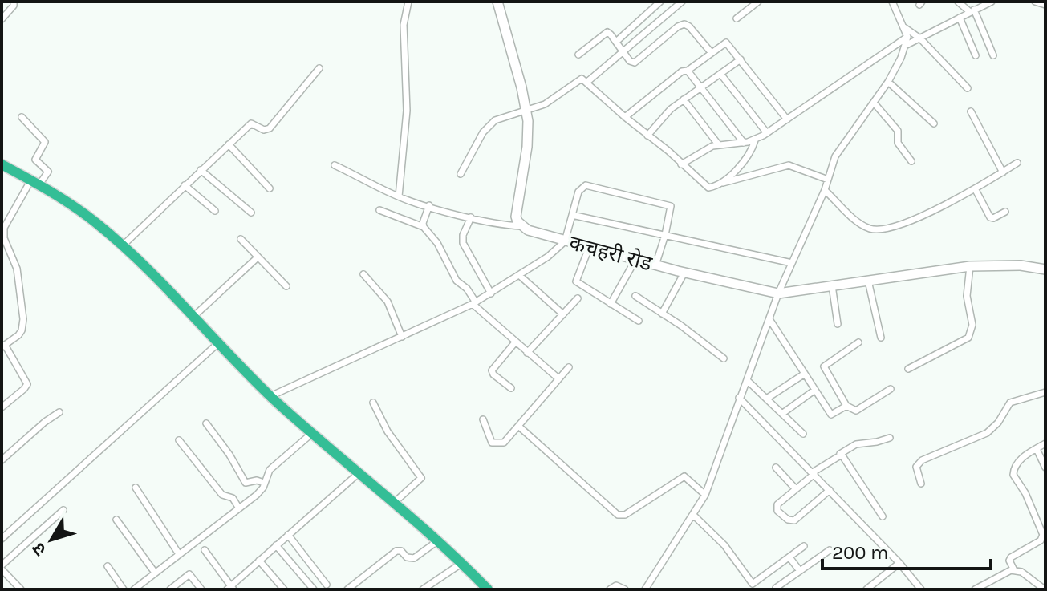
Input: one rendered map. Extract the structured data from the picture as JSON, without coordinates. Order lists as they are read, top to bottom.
{
  "streets": {
    "main road": ["कचहरी रोड"]
  },
  "scale_bar": "200 m",
  "north": "bottom left"
}
